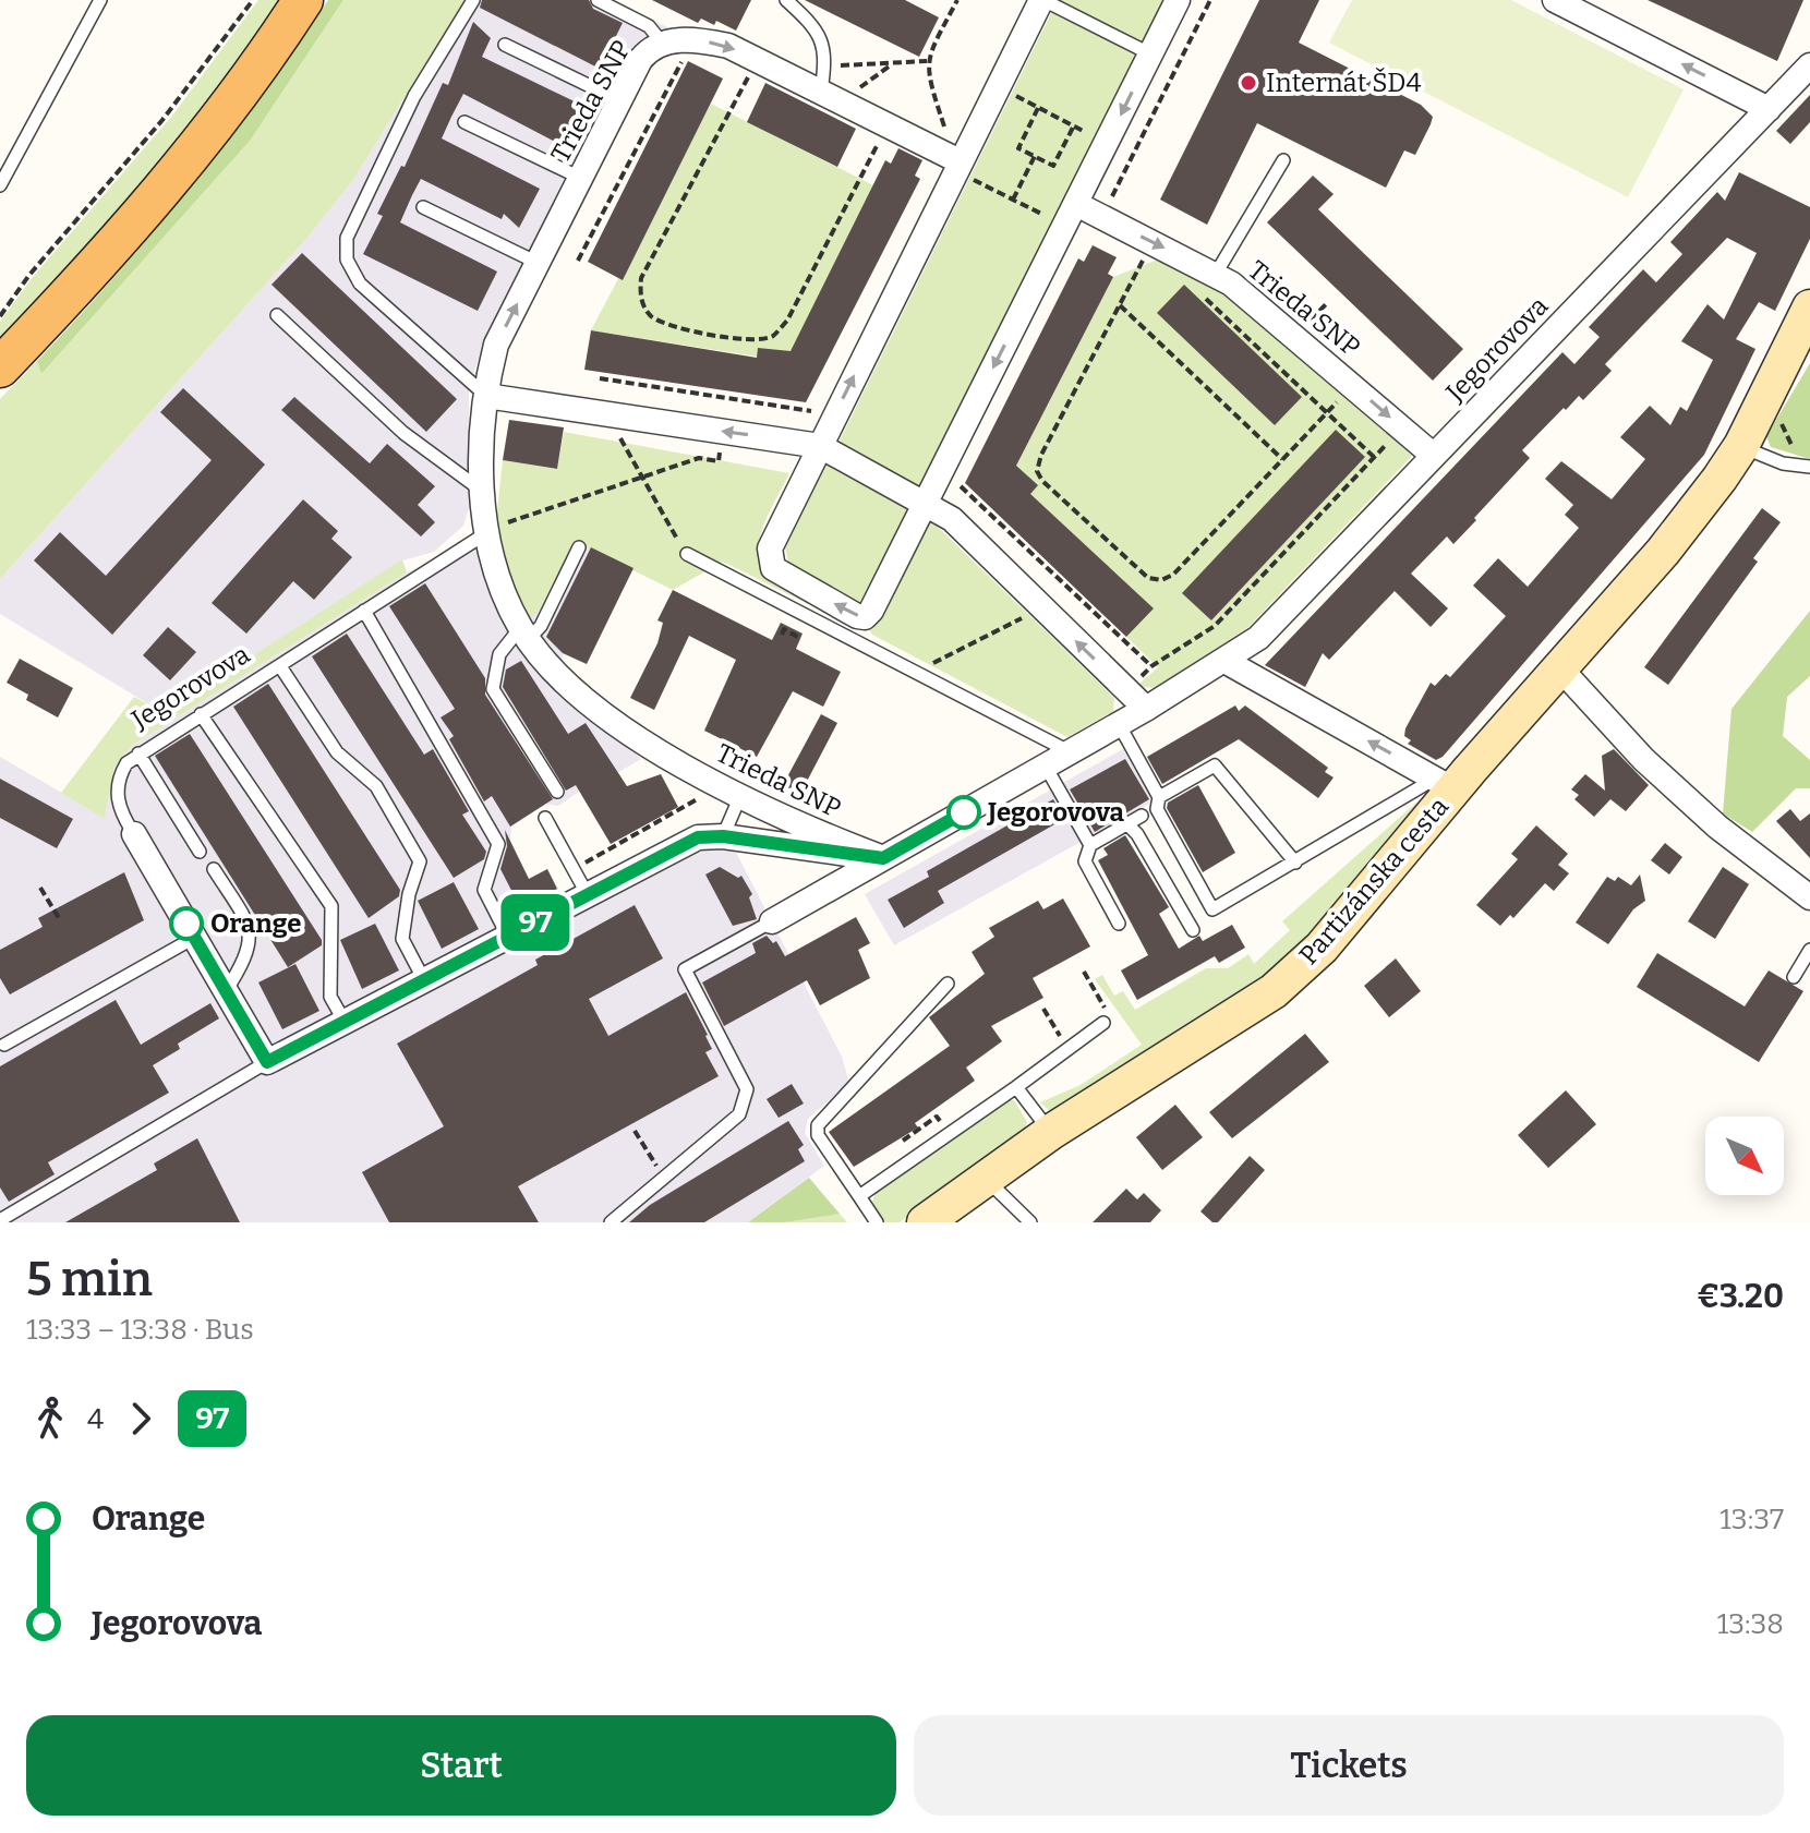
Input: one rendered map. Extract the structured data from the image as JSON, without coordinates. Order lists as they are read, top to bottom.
{
  "streets": {
    "street": ["Trieda SNP", "Jegorovova", "Partizánska cesta"]
  },
  "crossings": [
    ["Trieda SNP", "Jegorovova"]
  ],
  "places": ["Internát ŠD4", "Jegorovova", "Orange"],
  "lines": ["bus line 97"],
  "north": "bottom right",
  "page": {
    "on_map": "97",
    "heading": ["5 min", "13:33 – 13:38 · Bus", "€3.20"],
    "legs": ["4", "97"],
    "list": [
      {
        "name": "Orange",
        "value": "13:37"
      },
      {
        "name": "Jegorovova",
        "value": "13:38"
      }
    ],
    "buttons": ["Start", "Tickets"]
  }
}
